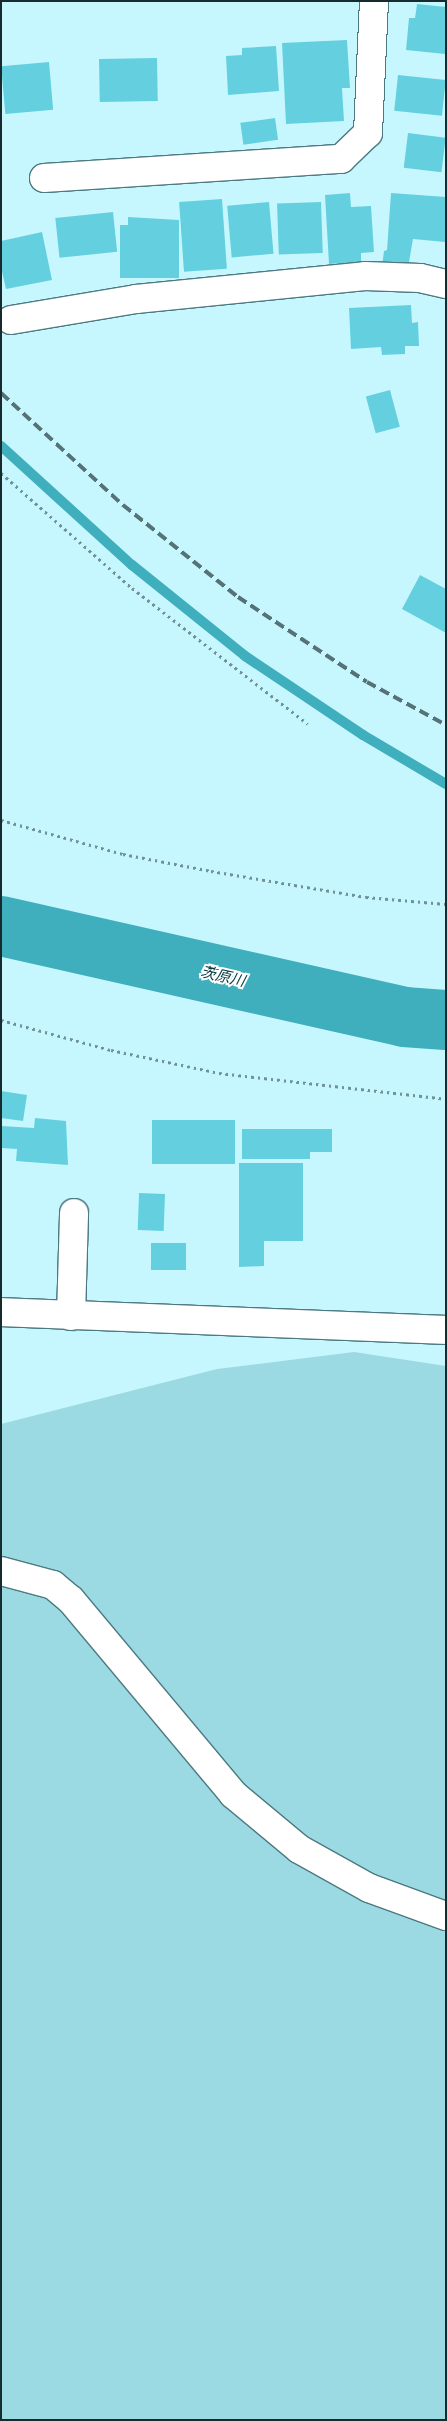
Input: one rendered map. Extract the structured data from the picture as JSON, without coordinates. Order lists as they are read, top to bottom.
{
  "water": ["茨原川"]
}
